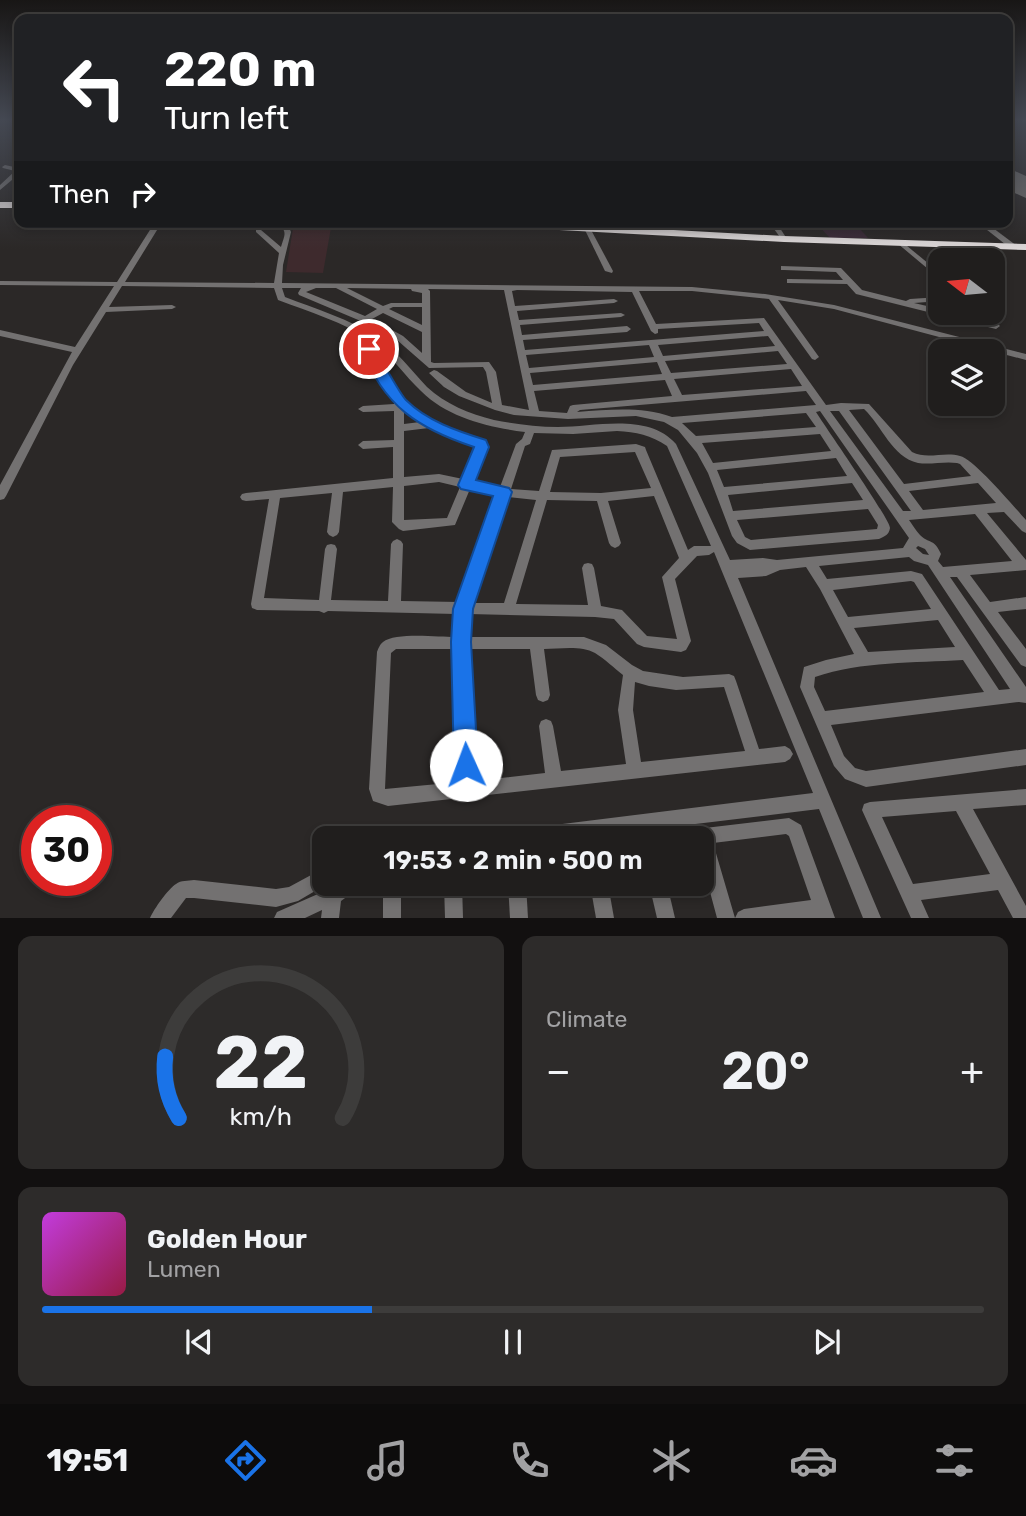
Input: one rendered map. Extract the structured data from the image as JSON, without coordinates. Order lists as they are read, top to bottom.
{
  "north": "left",
  "page": {
    "turn": ["220 m", "Turn left"],
    "then": "Then",
    "limit": "30",
    "trip": "19:53 · 2 min · 500 m",
    "tile": "Climate",
    "heat": ["−", "20°", "+"],
    "song": ["Golden Hour", "Lumen"],
    "tabs": "19:51",
    "gauge": ["22", "km/h"]
  }
}
